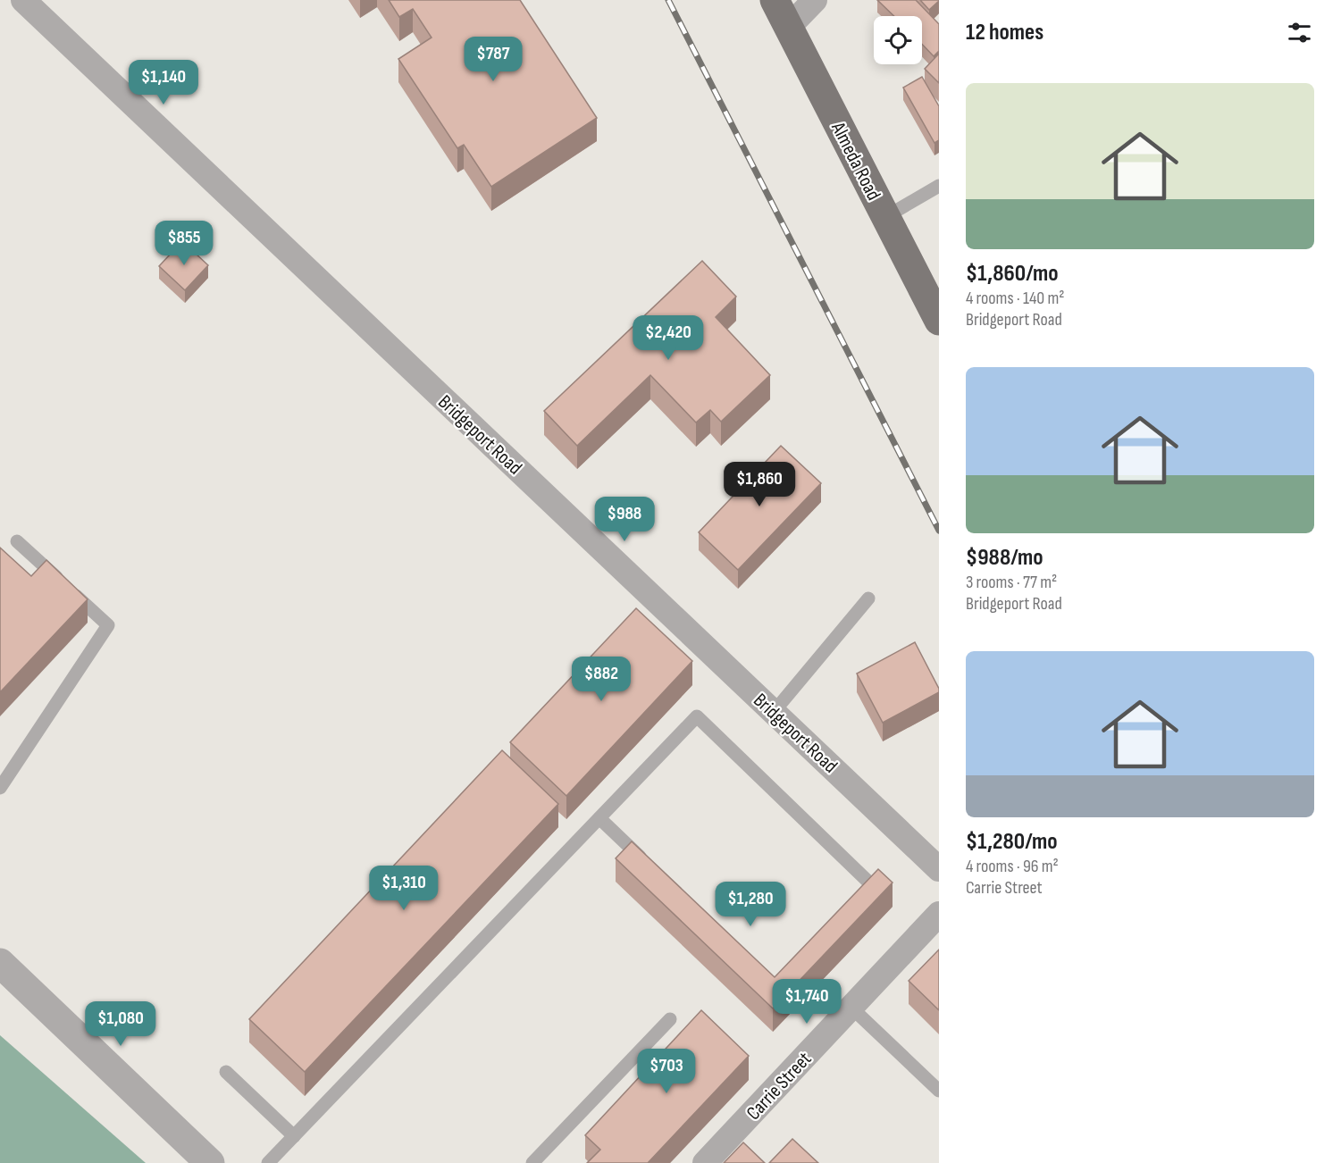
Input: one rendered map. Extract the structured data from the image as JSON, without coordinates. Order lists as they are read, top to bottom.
{
  "streets": {
    "main road": ["Almeda Road"],
    "street": ["Bridgeport Road", "Carrie Street"]
  },
  "page": {
    "heading": "12 homes",
    "price": [
      "$787",
      "$1,140",
      "$855",
      "$2,420",
      "$1,860",
      "$988",
      "$882",
      "$1,310",
      "$1,280",
      "$1,740",
      "$1,080",
      "$703"
    ],
    "list": [
      {
        "name": "$1,860/mo",
        "note": "4 rooms · 140 m² · Bridgeport Road"
      },
      {
        "name": "$988/mo",
        "note": "3 rooms · 77 m² · Bridgeport Road"
      },
      {
        "name": "$1,280/mo",
        "note": "4 rooms · 96 m² · Carrie Street"
      }
    ]
  }
}
